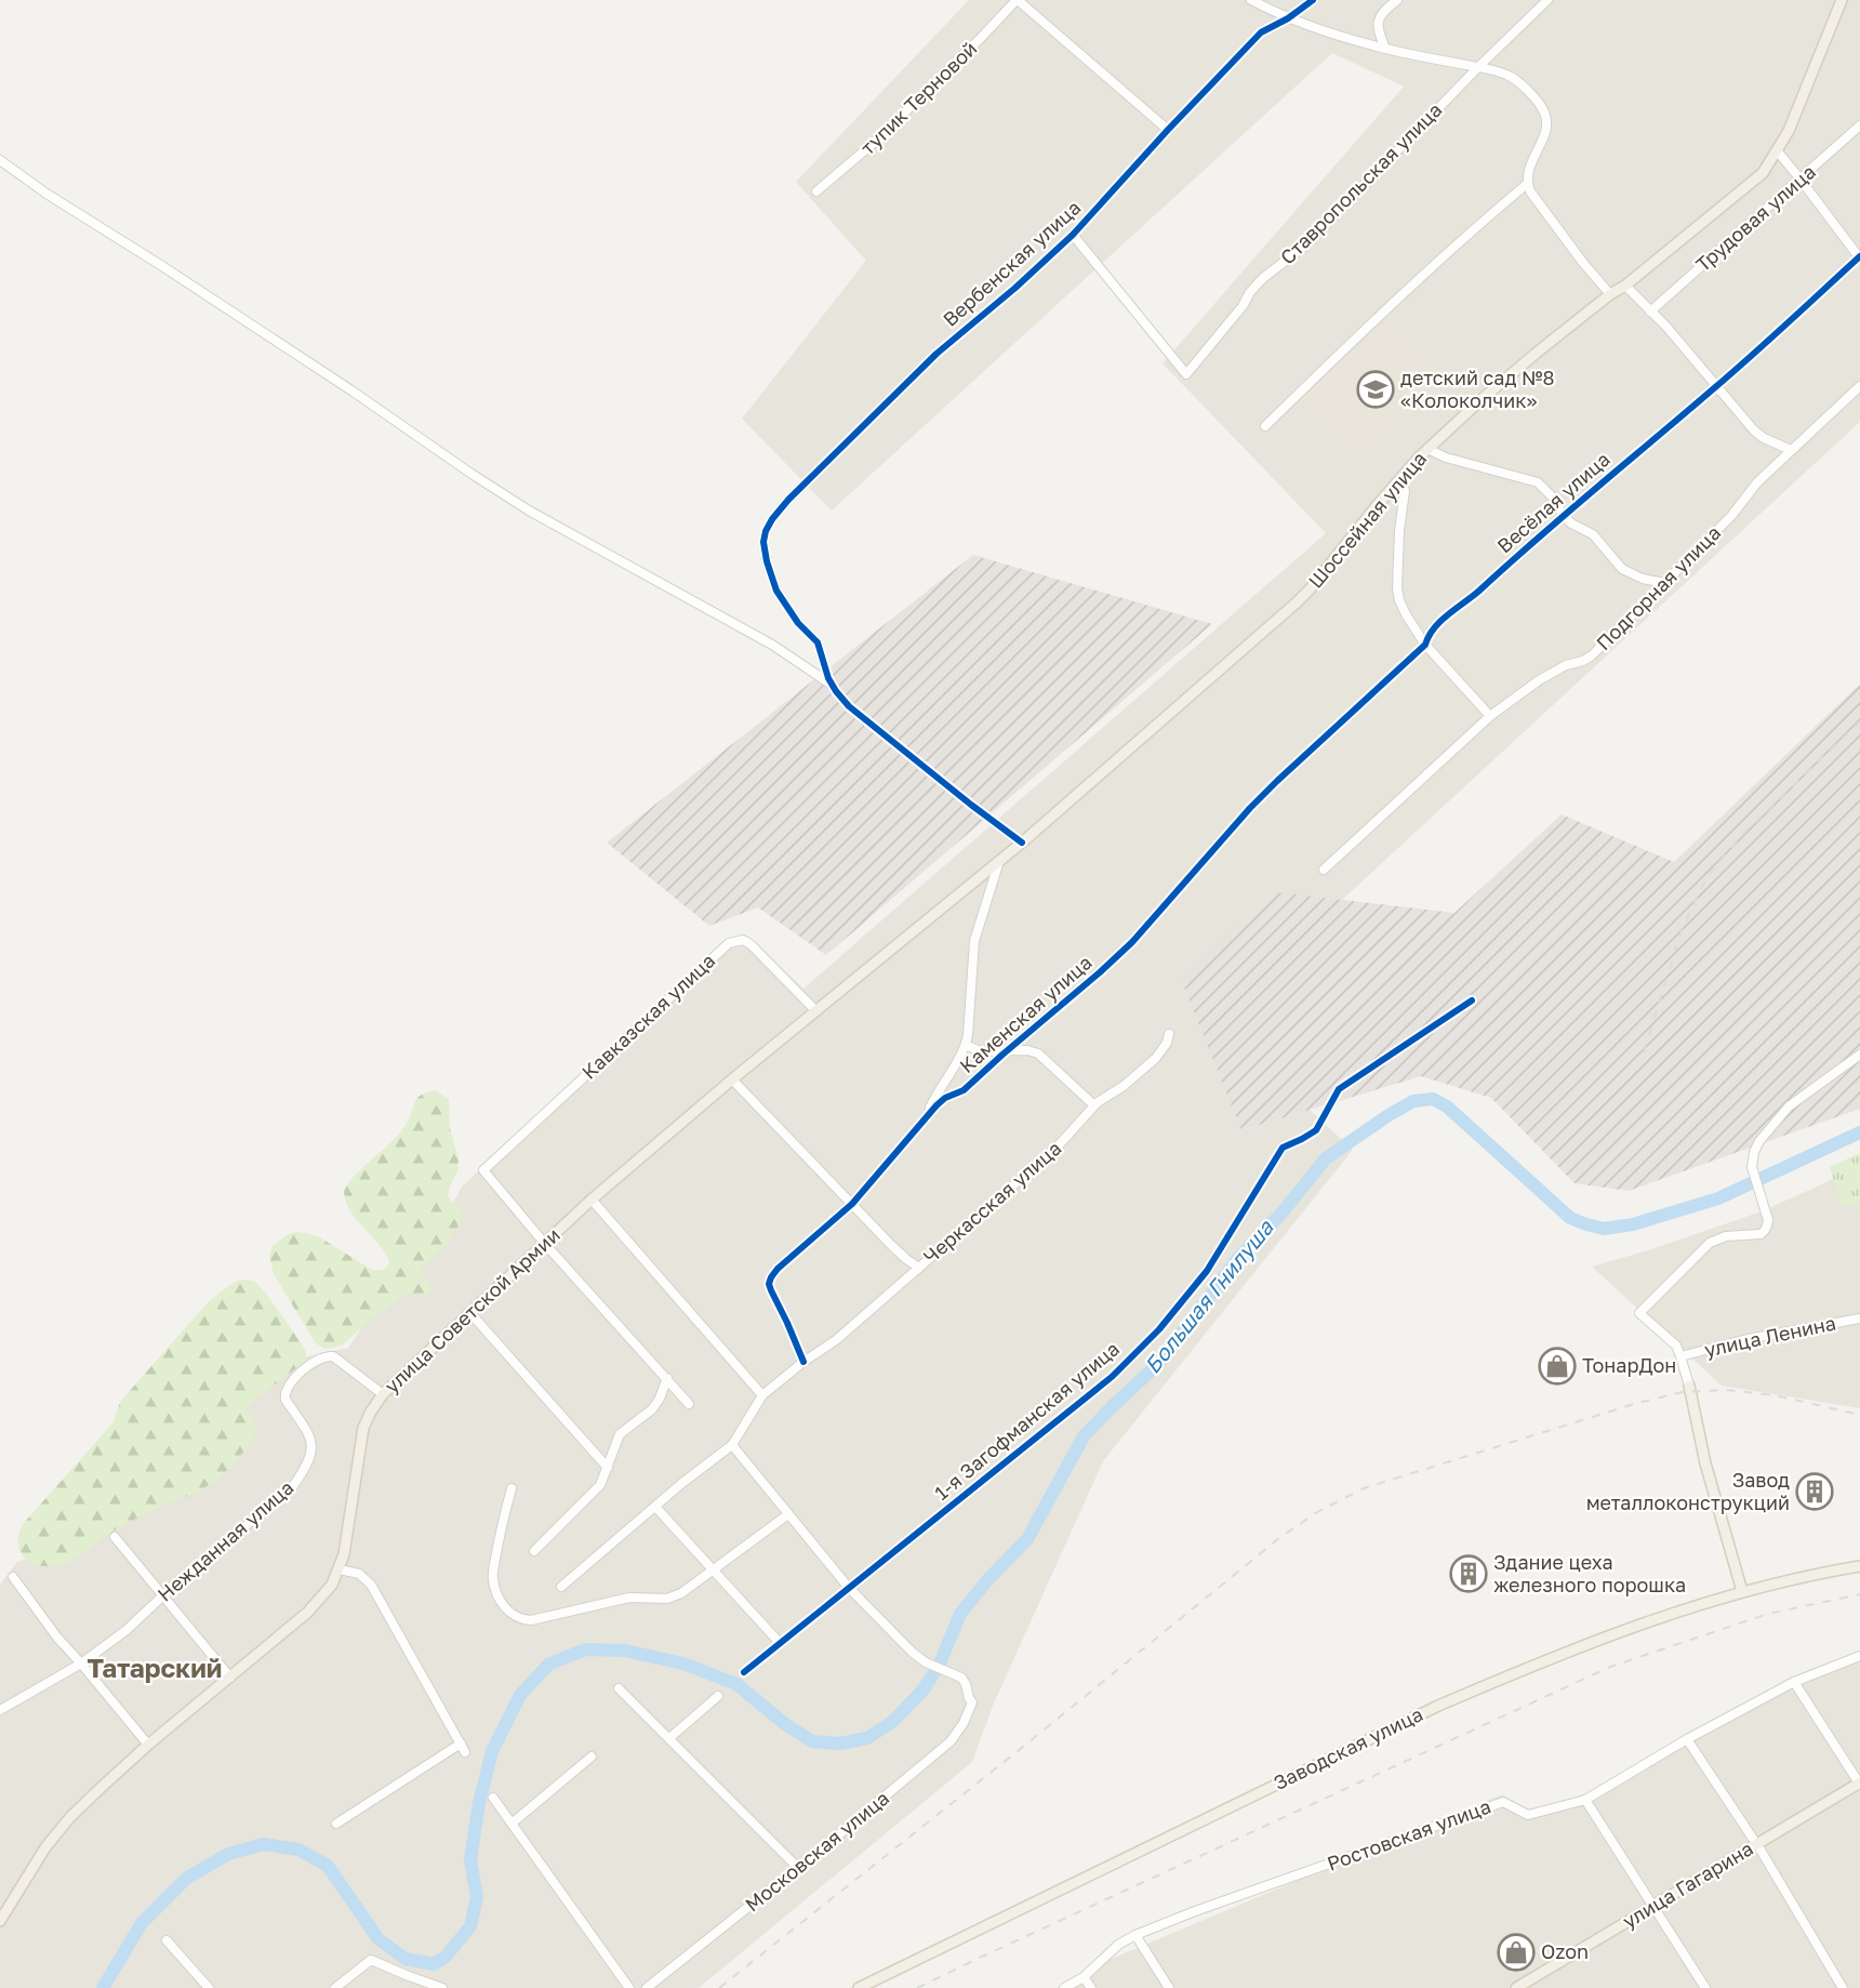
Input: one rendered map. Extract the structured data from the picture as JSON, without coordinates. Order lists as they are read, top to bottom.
{
  "streets": {
    "main road": [
      "Шоссейная улица",
      "улица Советской Армии",
      "Заводская улица",
      "улица Гагарина"
    ],
    "street": [
      "тупик Терновой",
      "Ставропольская улица",
      "Трудовая улица",
      "Вербенская улица",
      "Весёлая улица",
      "Подгорная улица",
      "Каменская улица",
      "Кавказская улица",
      "Черкасская улица",
      "улица Ленина",
      "1-я Загофманская улица",
      "Нежданная улица",
      "Ростовская улица",
      "Московская улица"
    ]
  },
  "crossings": [
    ["тупик Терновой", "Вербенская улица"],
    ["Ставропольская улица", "Вербенская улица"],
    ["Весёлая улица", "Каменская улица"],
    ["Шоссейная улица", "улица Советской Армии"],
    ["Каменская улица", "Черкасская улица"],
    ["Кавказская улица", "улица Советской Армии"],
    ["улица Советской Армии", "Нежданная улица"],
    ["1-я Загофманская улица", "Московская улица"]
  ],
  "districts": ["Татарский"],
  "water": ["Большая Гнилуша"],
  "places": {
    "school or university": ["детский сад №8 «Колоколчик»"],
    "shop": ["ТонарДон", "Ozon"],
    "building": ["Завод металлоконструкций", "Здание цеха железного порошка"]
  }
}
